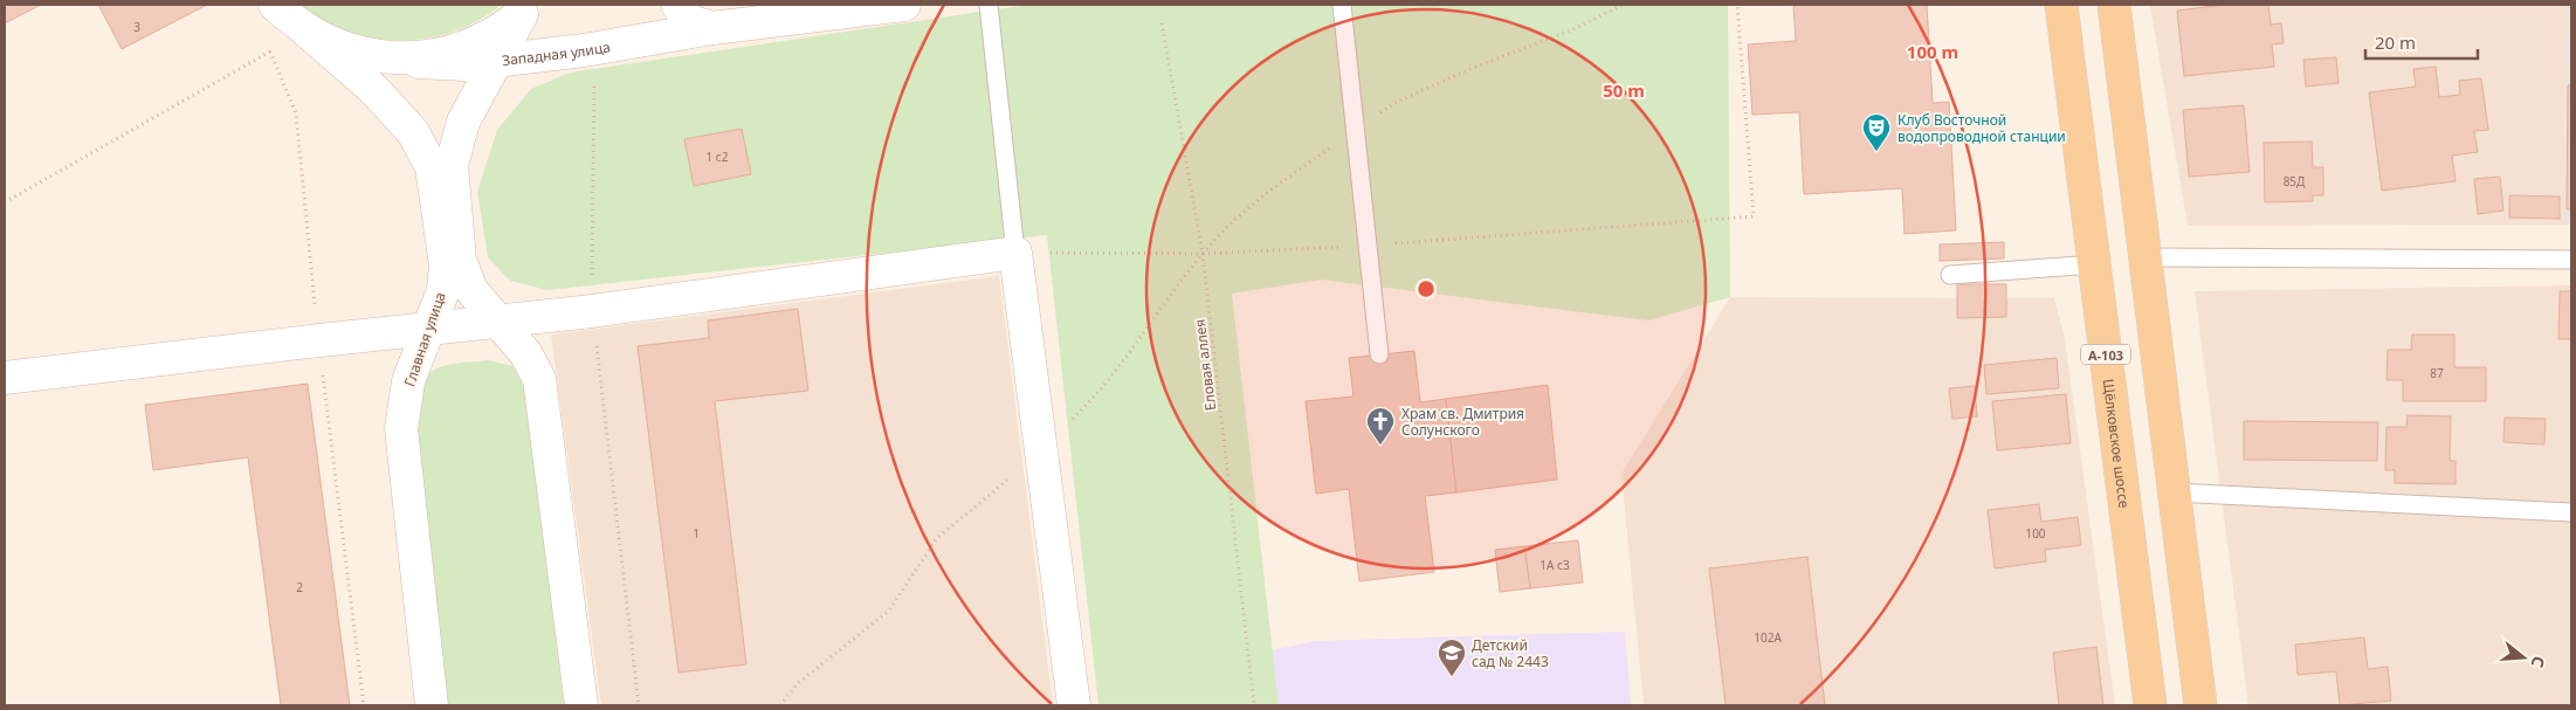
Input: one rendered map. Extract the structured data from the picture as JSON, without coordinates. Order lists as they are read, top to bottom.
{
  "streets": {
    "main road": ["А-103", "Щёлковское шоссе"],
    "street": ["Западная улица", "Главная улица"],
    "path": ["Еловая аллея"]
  },
  "places": {
    "theatre": ["Клуб Восточной водопроводной станции"],
    "church": ["Храм св. Дмитрия Солунского"],
    "school or university": ["Детский сад № 2443"]
  },
  "house_numbers": [
    "3",
    "1 с2",
    "85Д",
    "87",
    "1",
    "100",
    "1А с3",
    "2",
    "102А"
  ],
  "scale_bar": "20 m",
  "north": "right",
  "rings": ["100 m", "50 m"]
}
